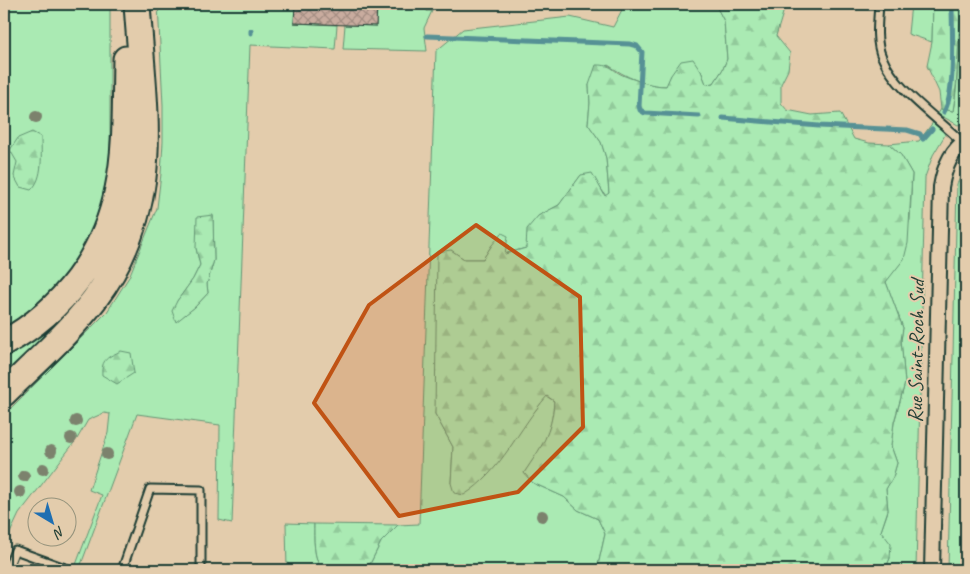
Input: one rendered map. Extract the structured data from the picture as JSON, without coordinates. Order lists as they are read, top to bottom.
{
  "streets": {
    "street": ["Rue Saint-Roch Sud"]
  },
  "north": "bottom right"
}
